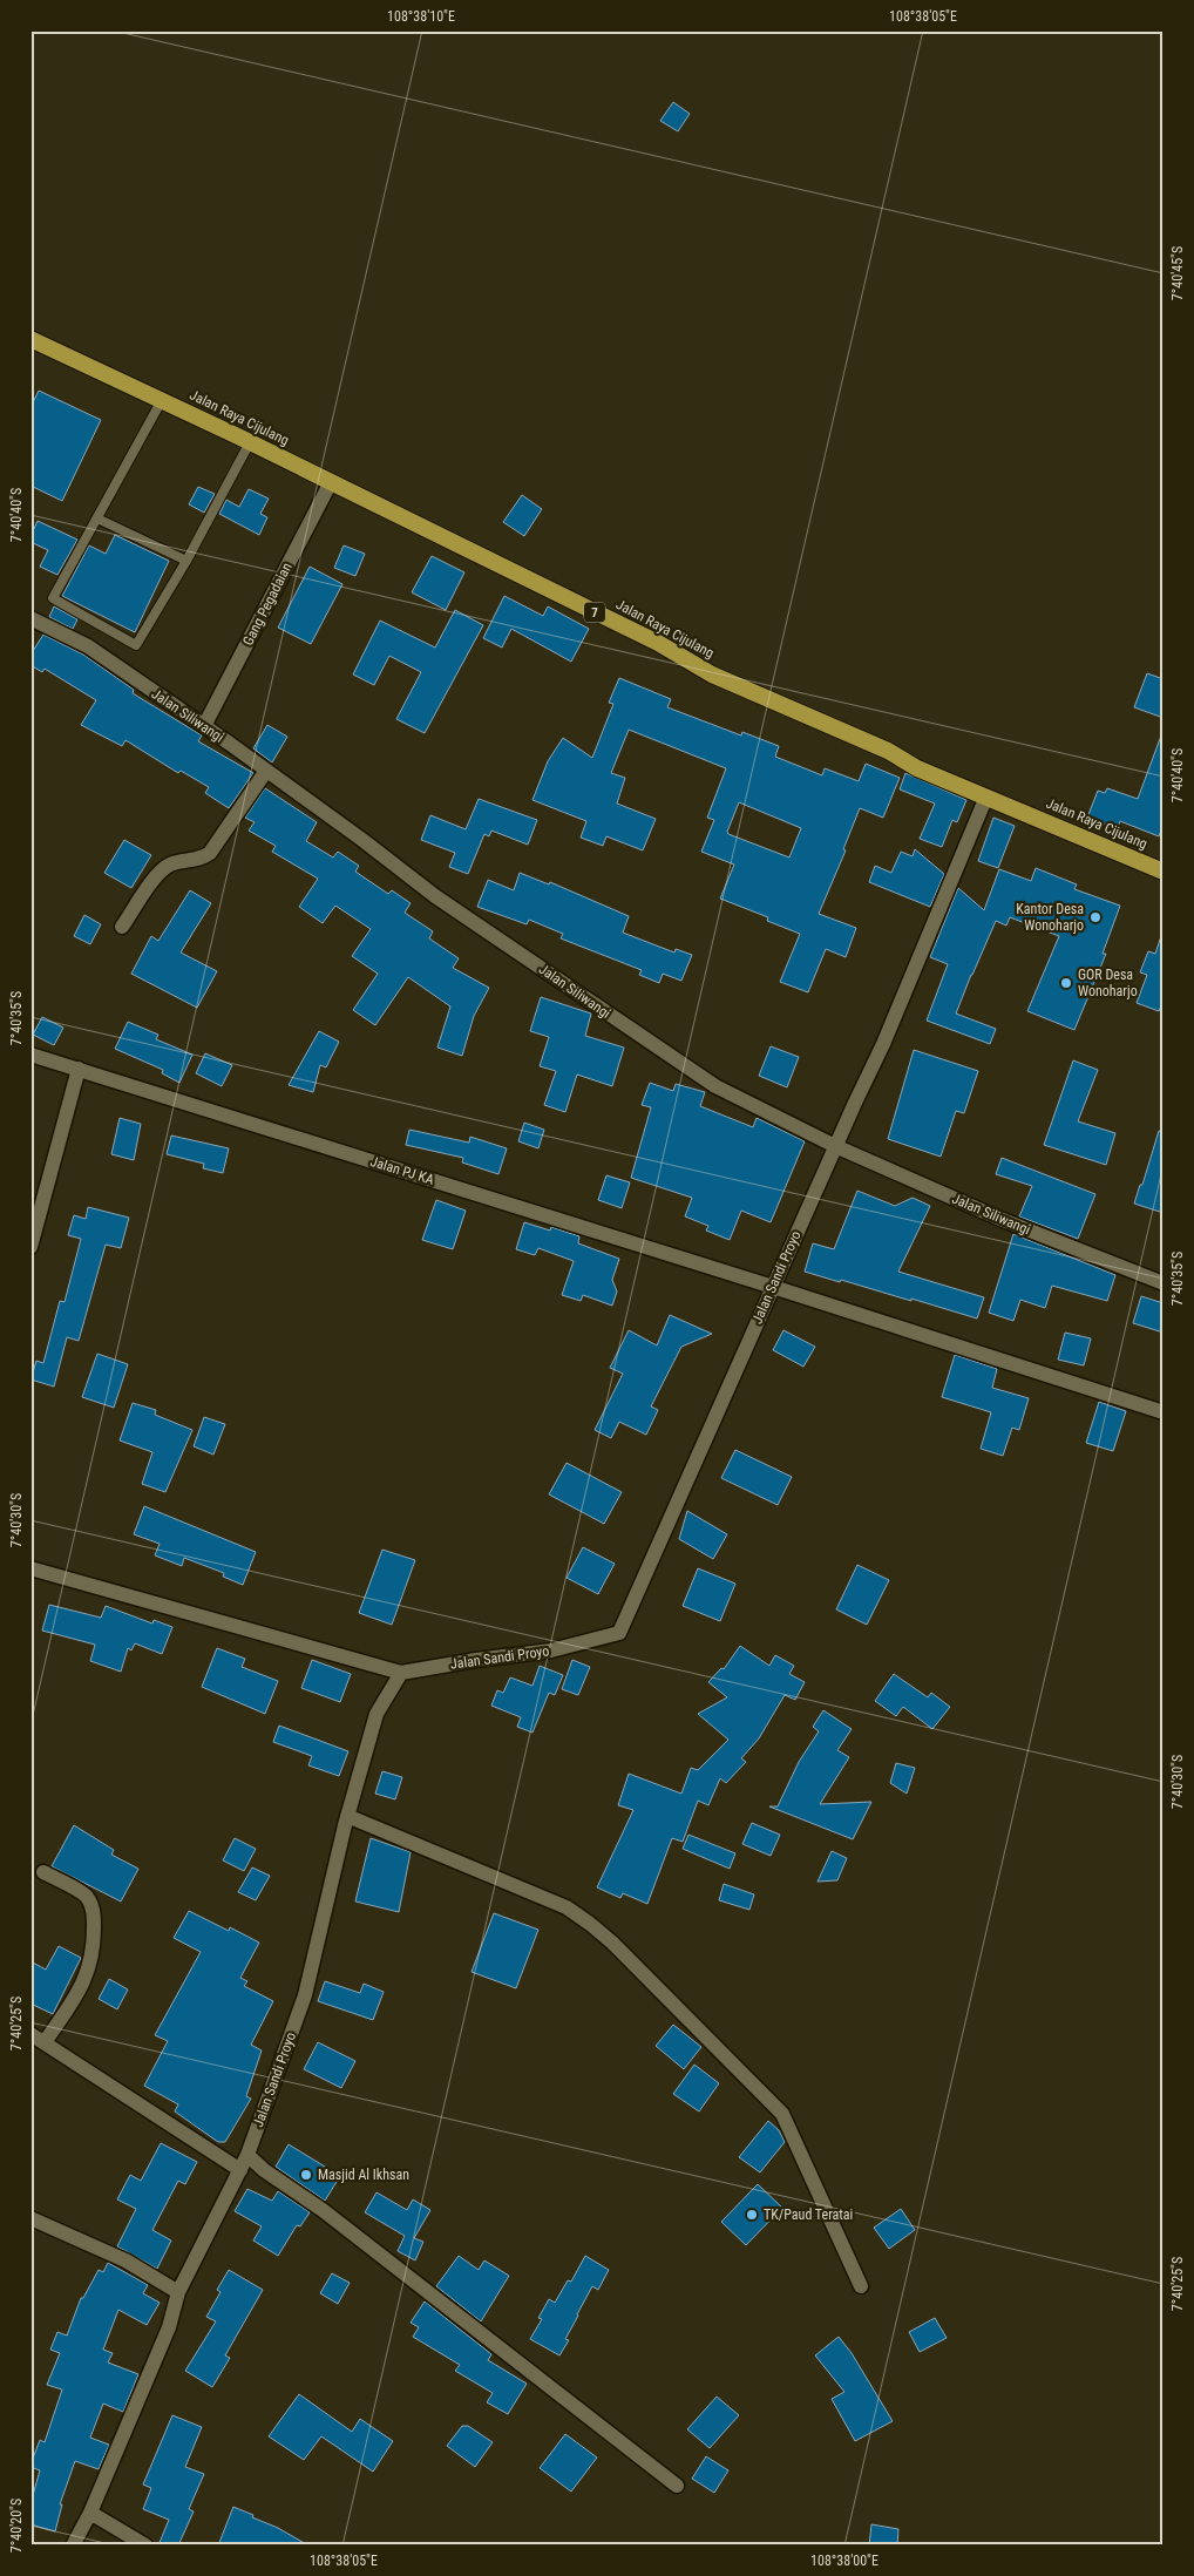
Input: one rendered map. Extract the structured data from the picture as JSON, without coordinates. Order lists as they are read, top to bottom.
{
  "streets": {
    "highway": ["Jalan Raya Cijulang", "7"],
    "street": [
      "Gang Pegadaian",
      "Jalan Siliwangi",
      "Jalan PJ KA",
      "Jalan Sandi Proyo"
    ]
  },
  "crossings": [
    ["Jalan Raya Cijulang", "Gang Pegadaian"],
    ["Jalan Raya Cijulang", "Jalan Sandi Proyo"],
    ["Gang Pegadaian", "Jalan Siliwangi"],
    ["Jalan Siliwangi", "Jalan Sandi Proyo"],
    ["Jalan PJ KA", "Jalan Sandi Proyo"]
  ],
  "places": [
    "Kantor Desa Wonoharjo",
    "GOR Desa Wonoharjo",
    "Masjid Al Ikhsan",
    "TK/Paud Teratai"
  ],
  "coordinates": [
    "108°38'10\"E",
    "108°38'05\"E",
    "7°40'45\"S",
    "7°40'40\"S",
    "7°40'35\"S",
    "7°40'30\"S",
    "7°40'25\"S",
    "7°40'20\"S",
    "108°38'00\"E"
  ]
}
